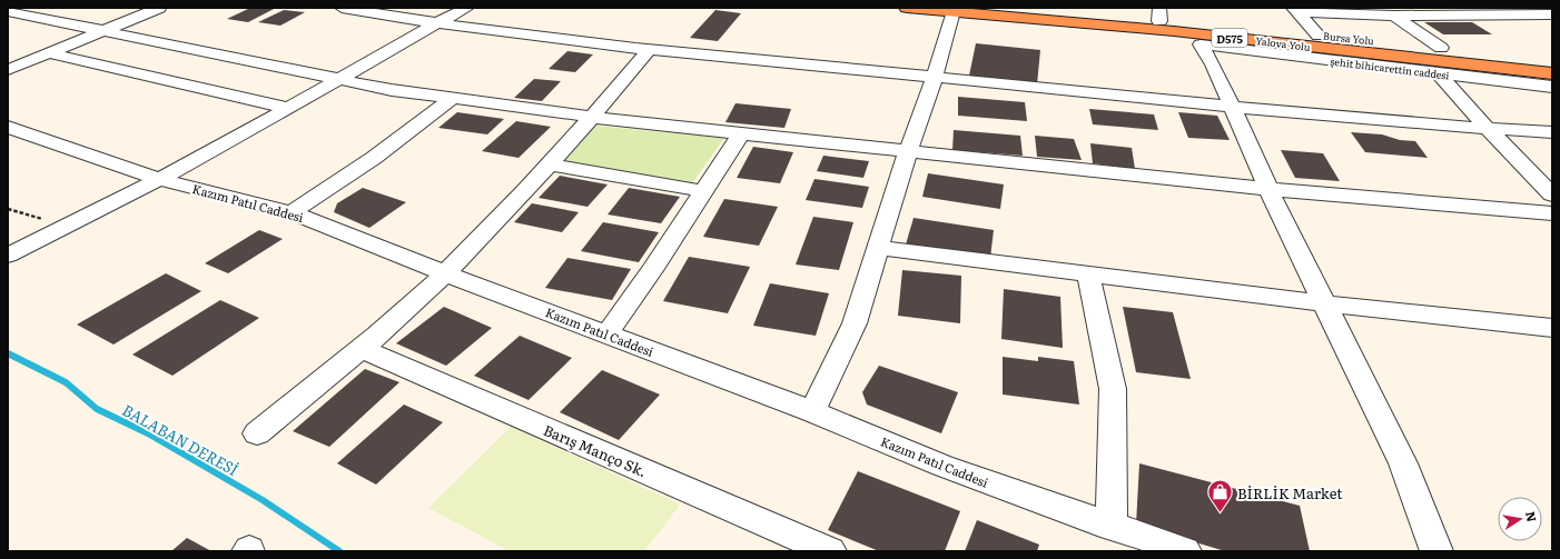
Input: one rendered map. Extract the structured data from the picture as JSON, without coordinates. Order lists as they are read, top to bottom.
{
  "streets": {
    "highway": ["D575", "Bursa Yolu", "Yalova Yolu"],
    "street": ["şehit bihicarettin caddesi", "Kazım Patıl Caddesi", "Barış Manço Sk."]
  },
  "water": ["BALABAN DERESİ"],
  "places": {
    "shop": ["BİRLİK Market"]
  },
  "north": "right"
}
